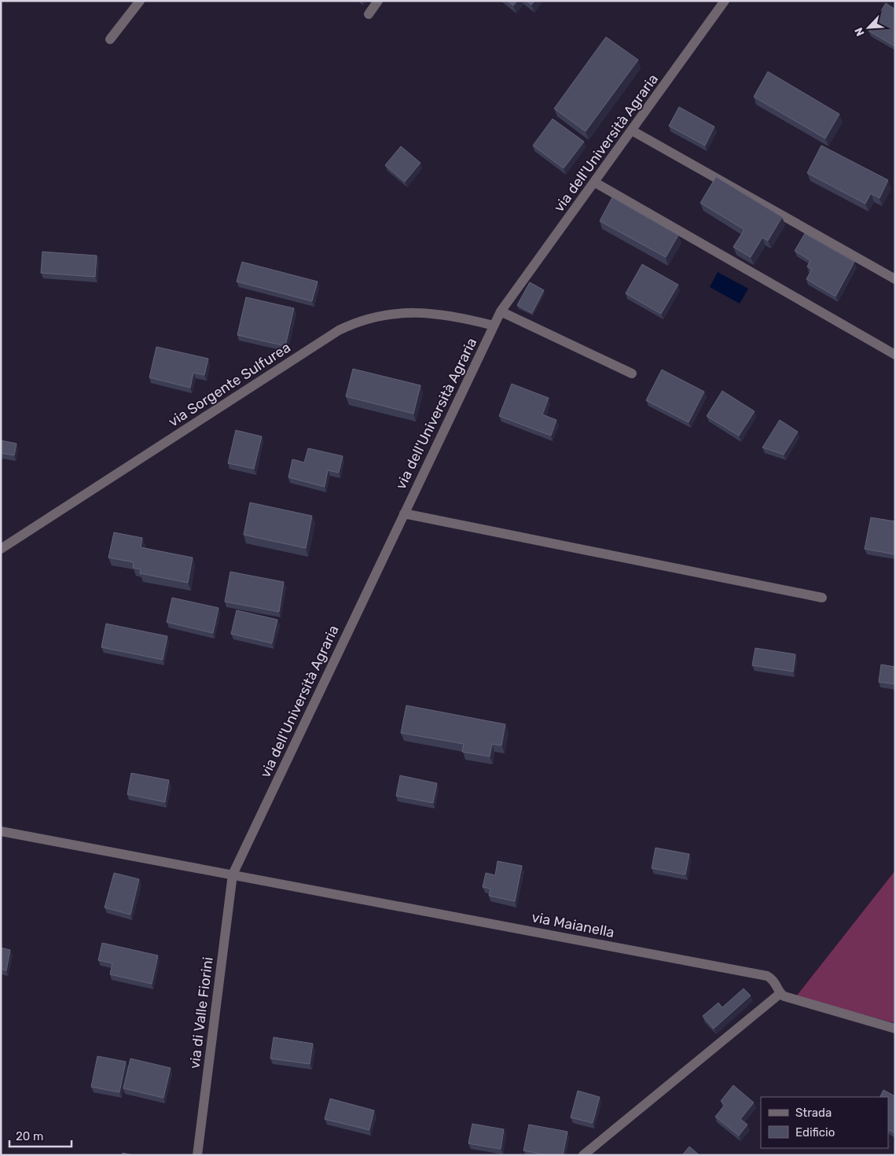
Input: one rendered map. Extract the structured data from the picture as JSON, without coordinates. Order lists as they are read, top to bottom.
{
  "streets": {
    "street": [
      "via dell'Università Agraria",
      "via Sorgente Sulfurea",
      "via Maianella",
      "via di Valle Fiorini"
    ]
  },
  "crossings": [
    ["via dell'Università Agraria", "via Sorgente Sulfurea"],
    ["via dell'Università Agraria", "via Maianella"],
    ["via dell'Università Agraria", "via di Valle Fiorini"],
    ["via Maianella", "via di Valle Fiorini"]
  ],
  "legend": ["Strada", "Edificio"],
  "scale_bar": "20 m",
  "north": "bottom left"
}
